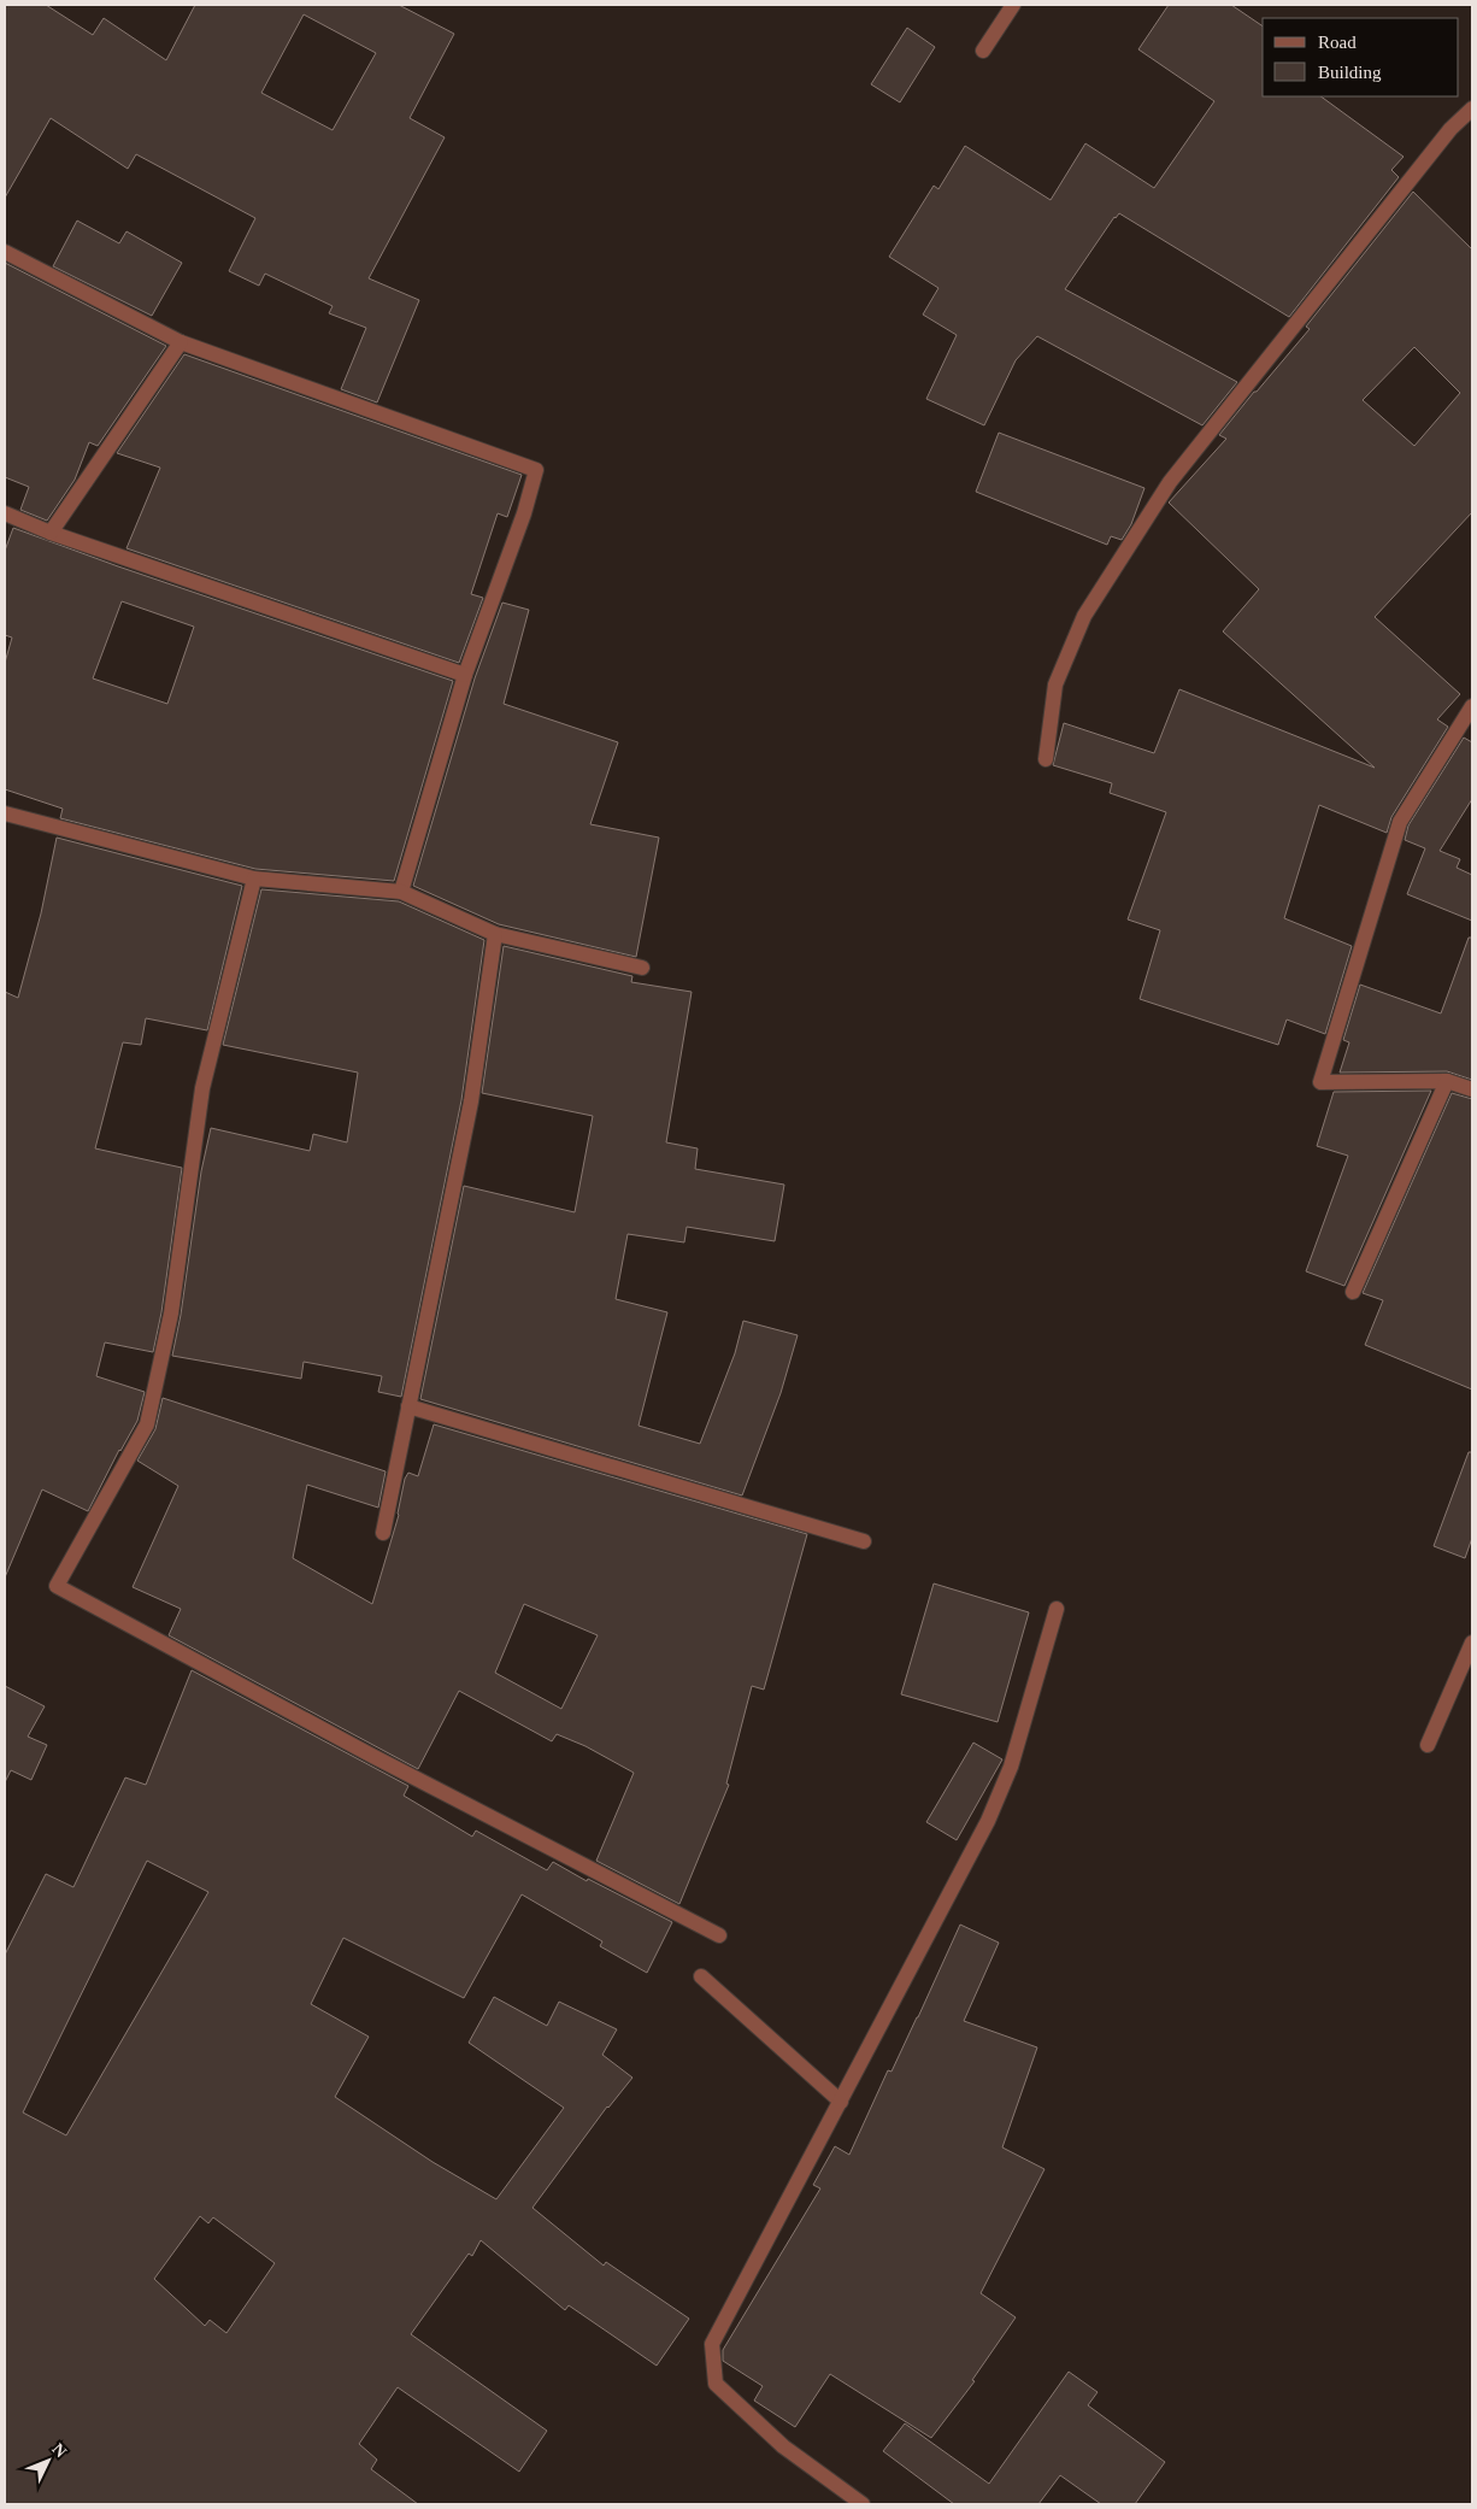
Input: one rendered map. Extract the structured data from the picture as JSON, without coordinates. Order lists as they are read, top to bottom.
{
  "legend": ["Road", "Building"],
  "north": "top right"
}
